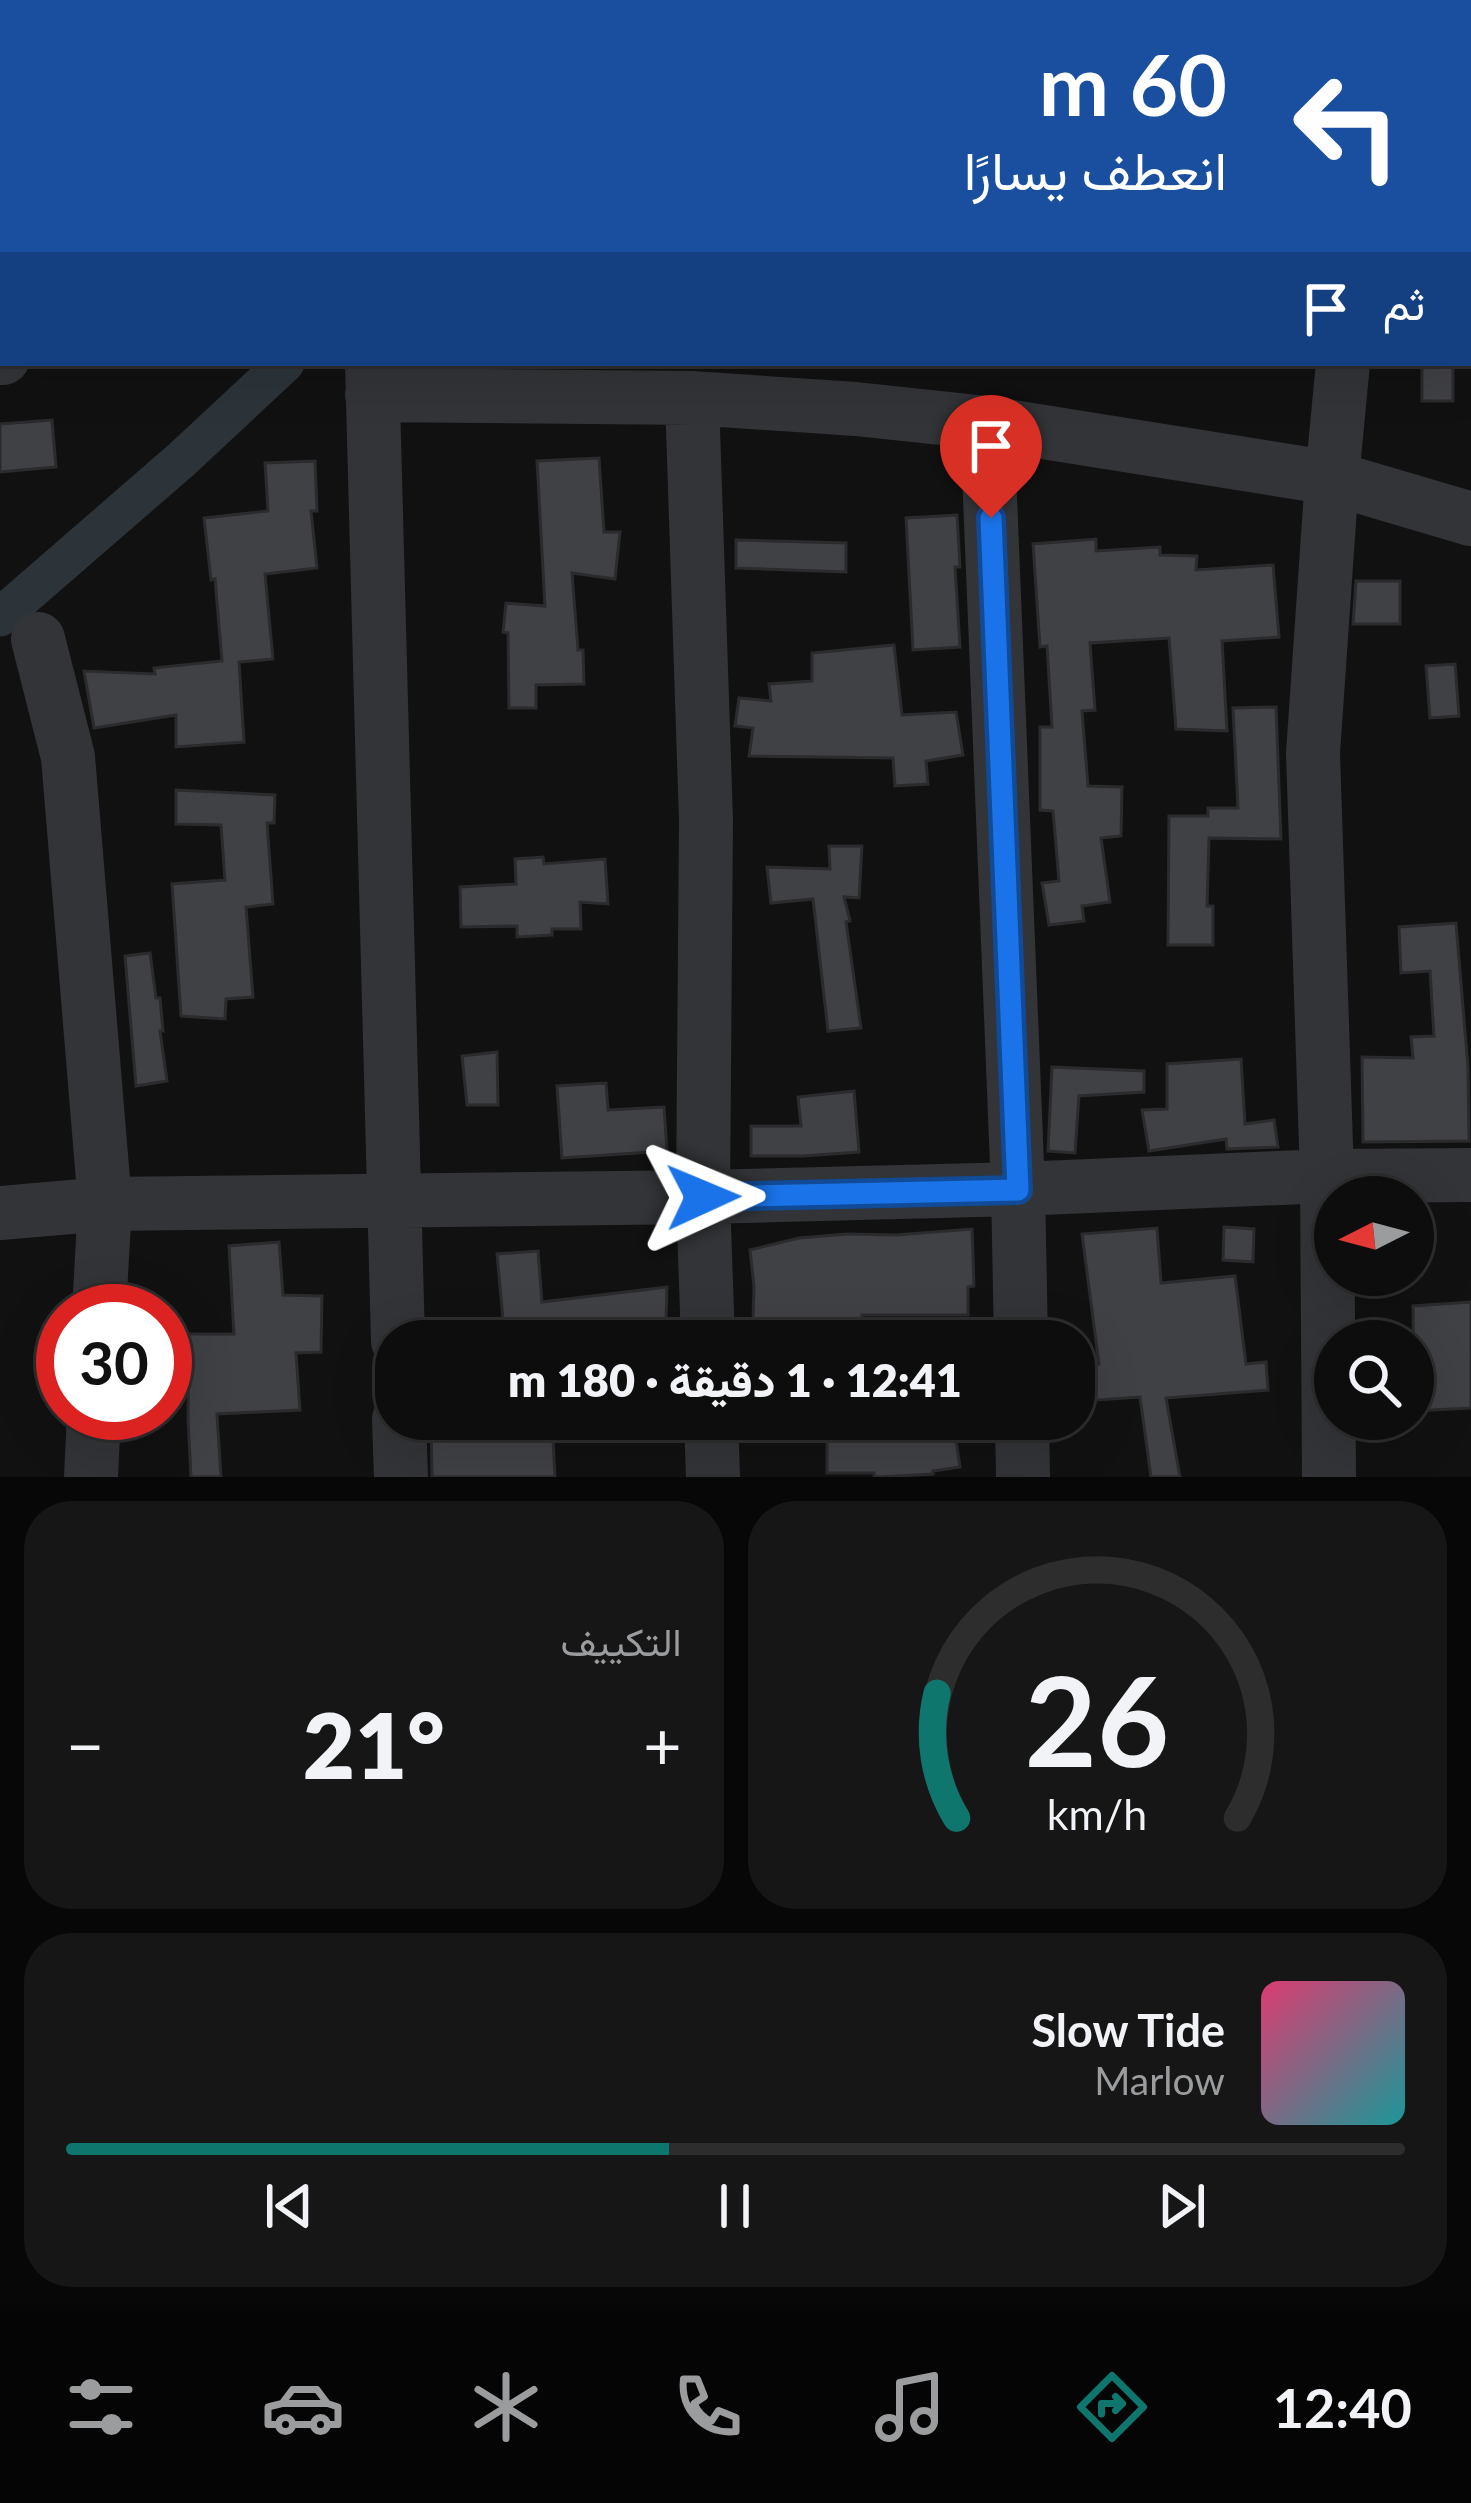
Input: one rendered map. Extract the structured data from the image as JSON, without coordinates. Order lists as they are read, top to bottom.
{
  "north": "left",
  "page": {
    "turn": ["60 m", "انعطف يسارًا"],
    "then": "ثم",
    "limit": "30",
    "trip": "12:41 · 1 دقيقة · 180 m",
    "tile": "التكييف",
    "heat": ["−", "21°", "+"],
    "song": ["Slow Tide", "Marlow"],
    "tabs": "12:40",
    "gauge": ["26", "km/h"]
  }
}
